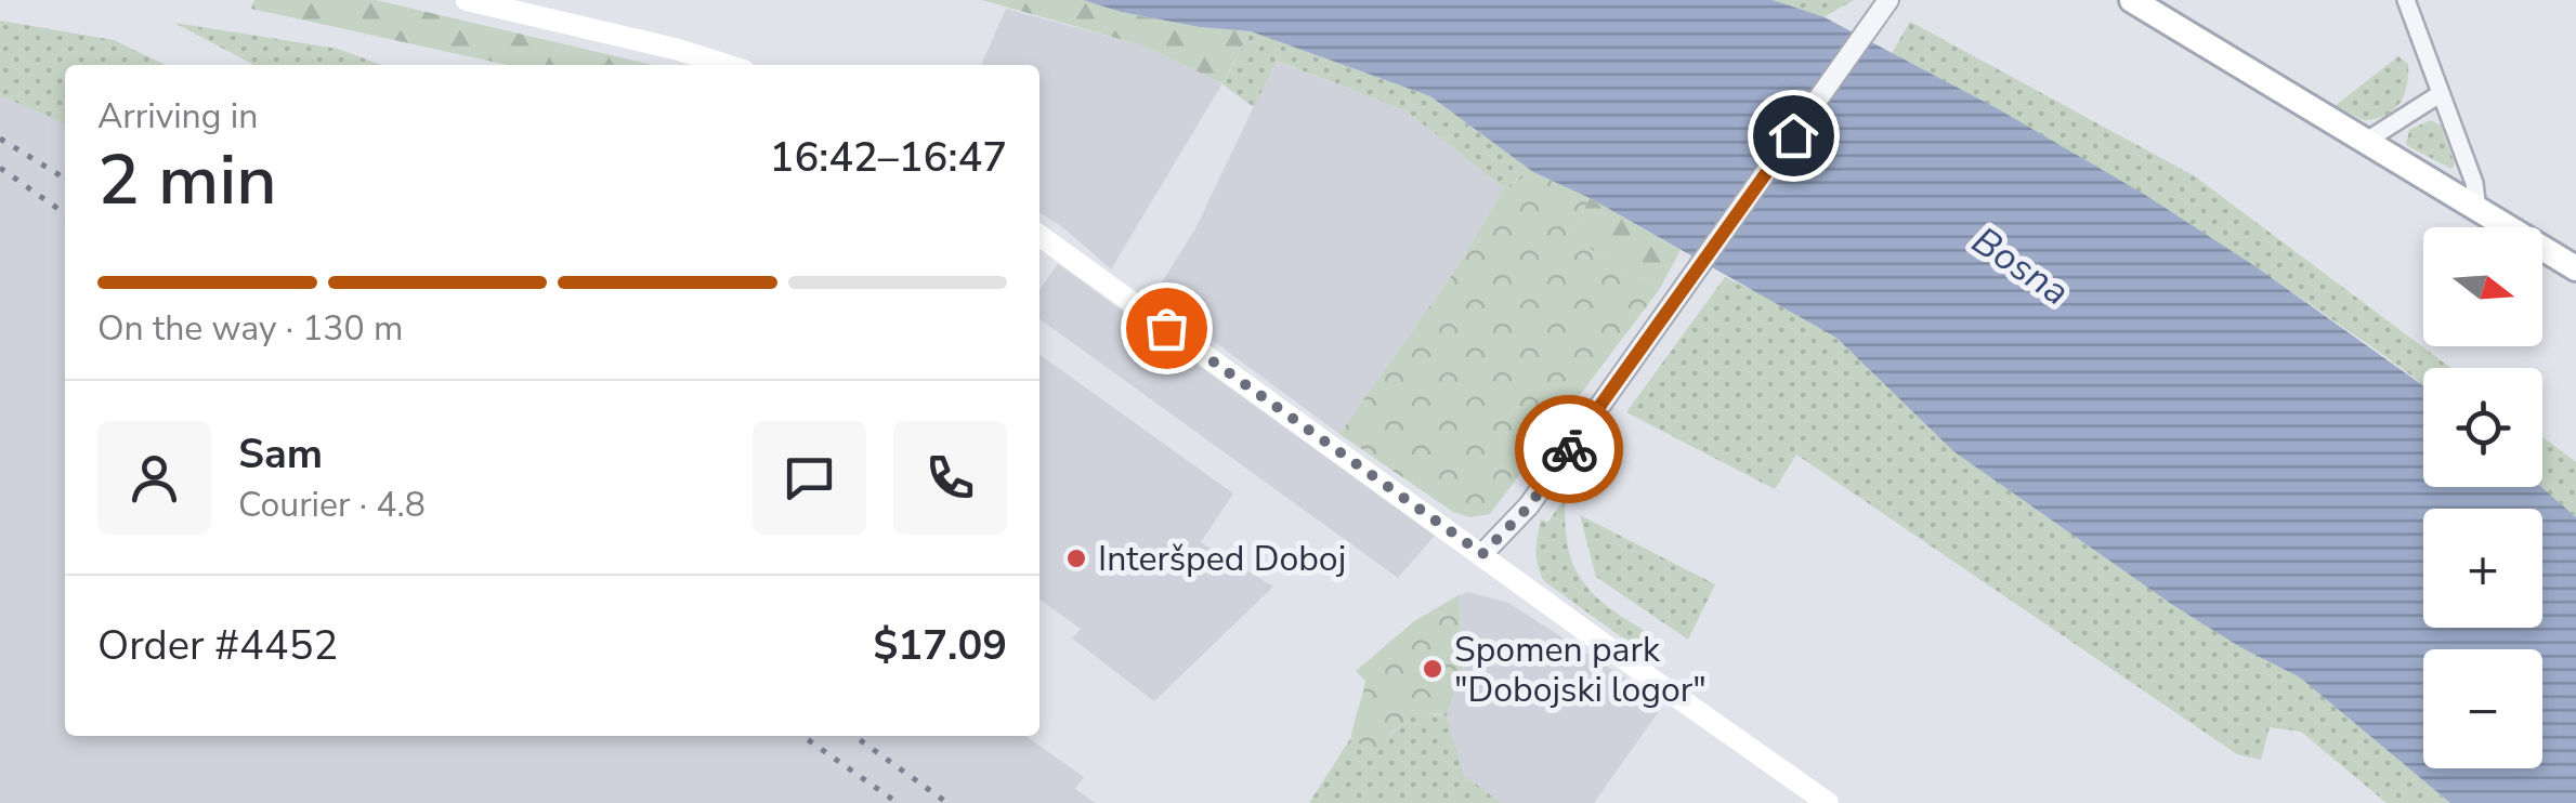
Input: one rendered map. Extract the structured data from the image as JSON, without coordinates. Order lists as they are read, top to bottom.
{
  "water": ["Bosna"],
  "places": ["Interšped Doboj", "Spomen park \"Dobojski logor\""],
  "north": "right",
  "page": {
    "heading": ["2 min", "Arriving in", "16:42–16:47"],
    "panel": [
      "Sam",
      "Courier · 4.8",
      "Order #4452",
      "$17.09"
    ],
    "map_buttons": ["+", "−"],
    "bar": "On the way · 130 m"
  }
}
